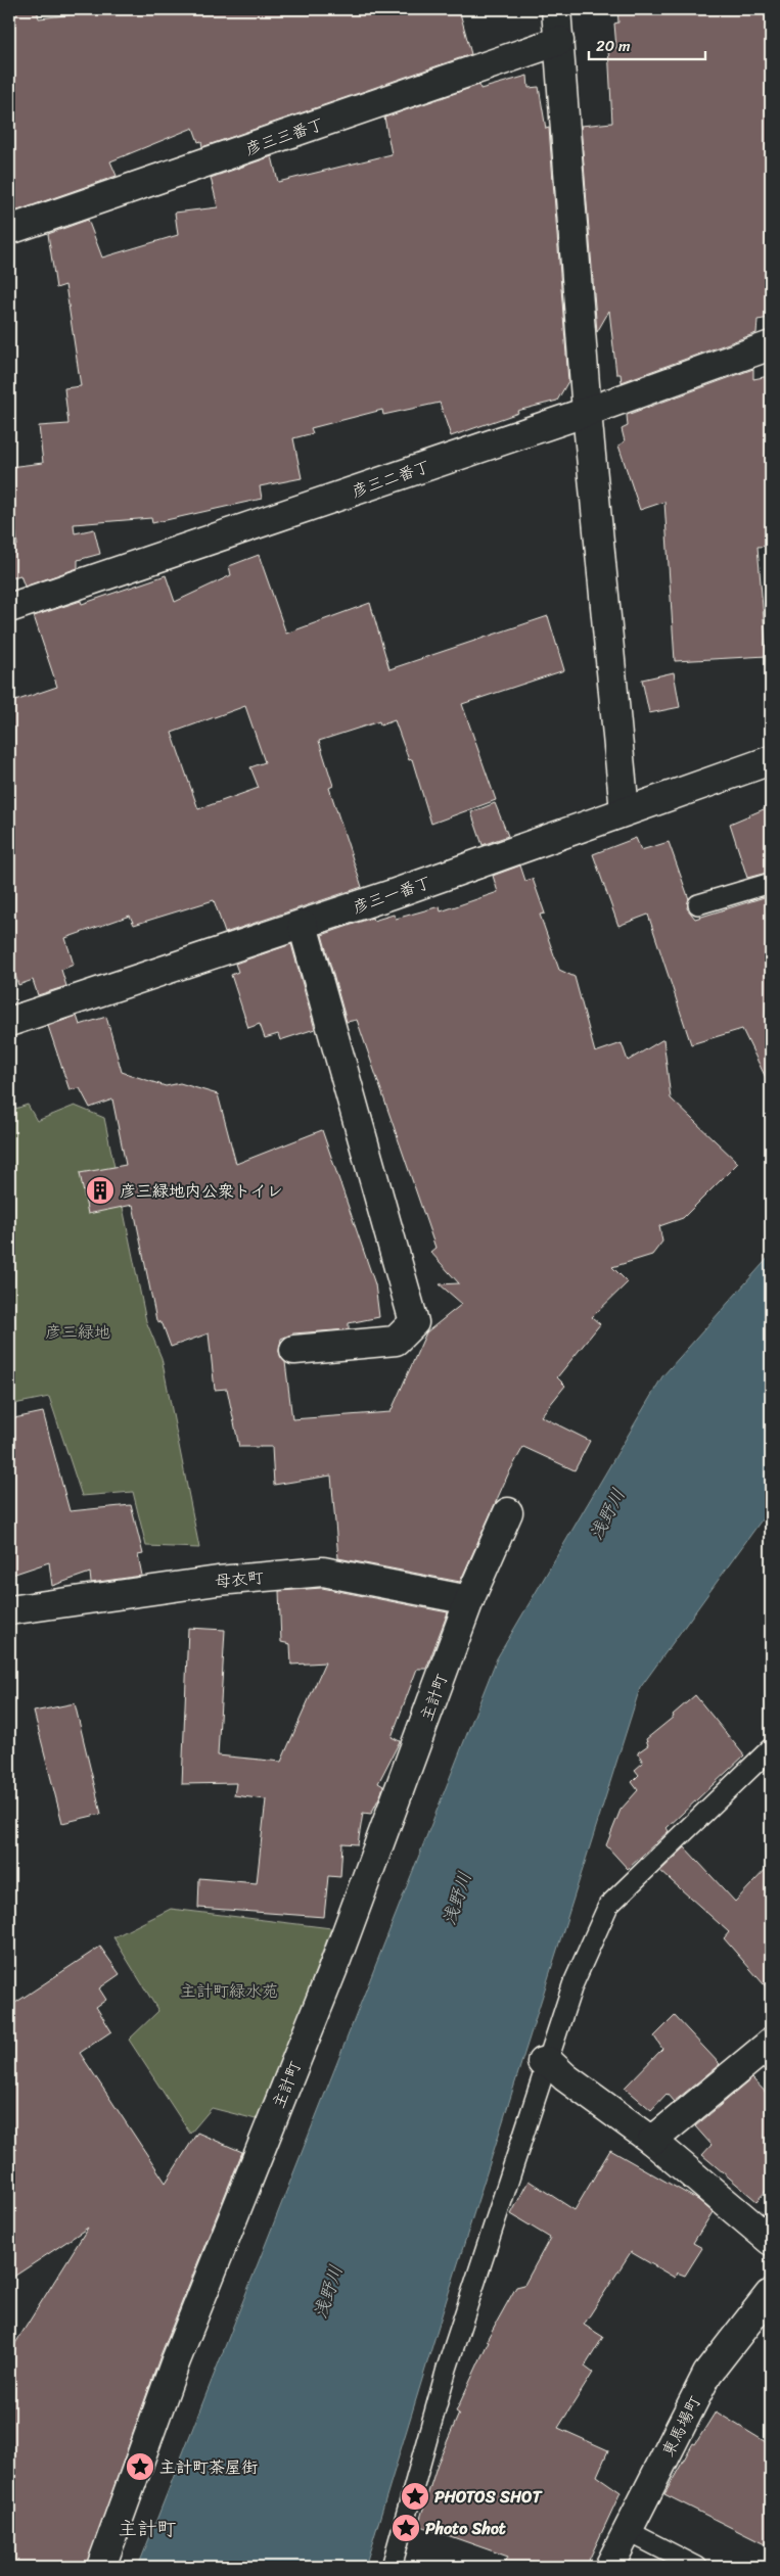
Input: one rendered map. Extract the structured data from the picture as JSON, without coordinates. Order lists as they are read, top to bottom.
{
  "streets": {
    "street": [
      "彦三三番丁",
      "彦三二番丁",
      "彦三一番丁",
      "母衣町",
      "主計町",
      "東馬場町"
    ]
  },
  "crossings": [
    ["母衣町", "主計町"]
  ],
  "districts": ["主計町"],
  "water": ["浅野川"],
  "parks": ["彦三緑地", "主計町緑水苑"],
  "places": {
    "building": ["彦三緑地内公衆トイレ"],
    "place": ["主計町茶屋街", "PHOTOS SHOT", "Photo Shot"]
  },
  "scale_bar": "20 m"
}
